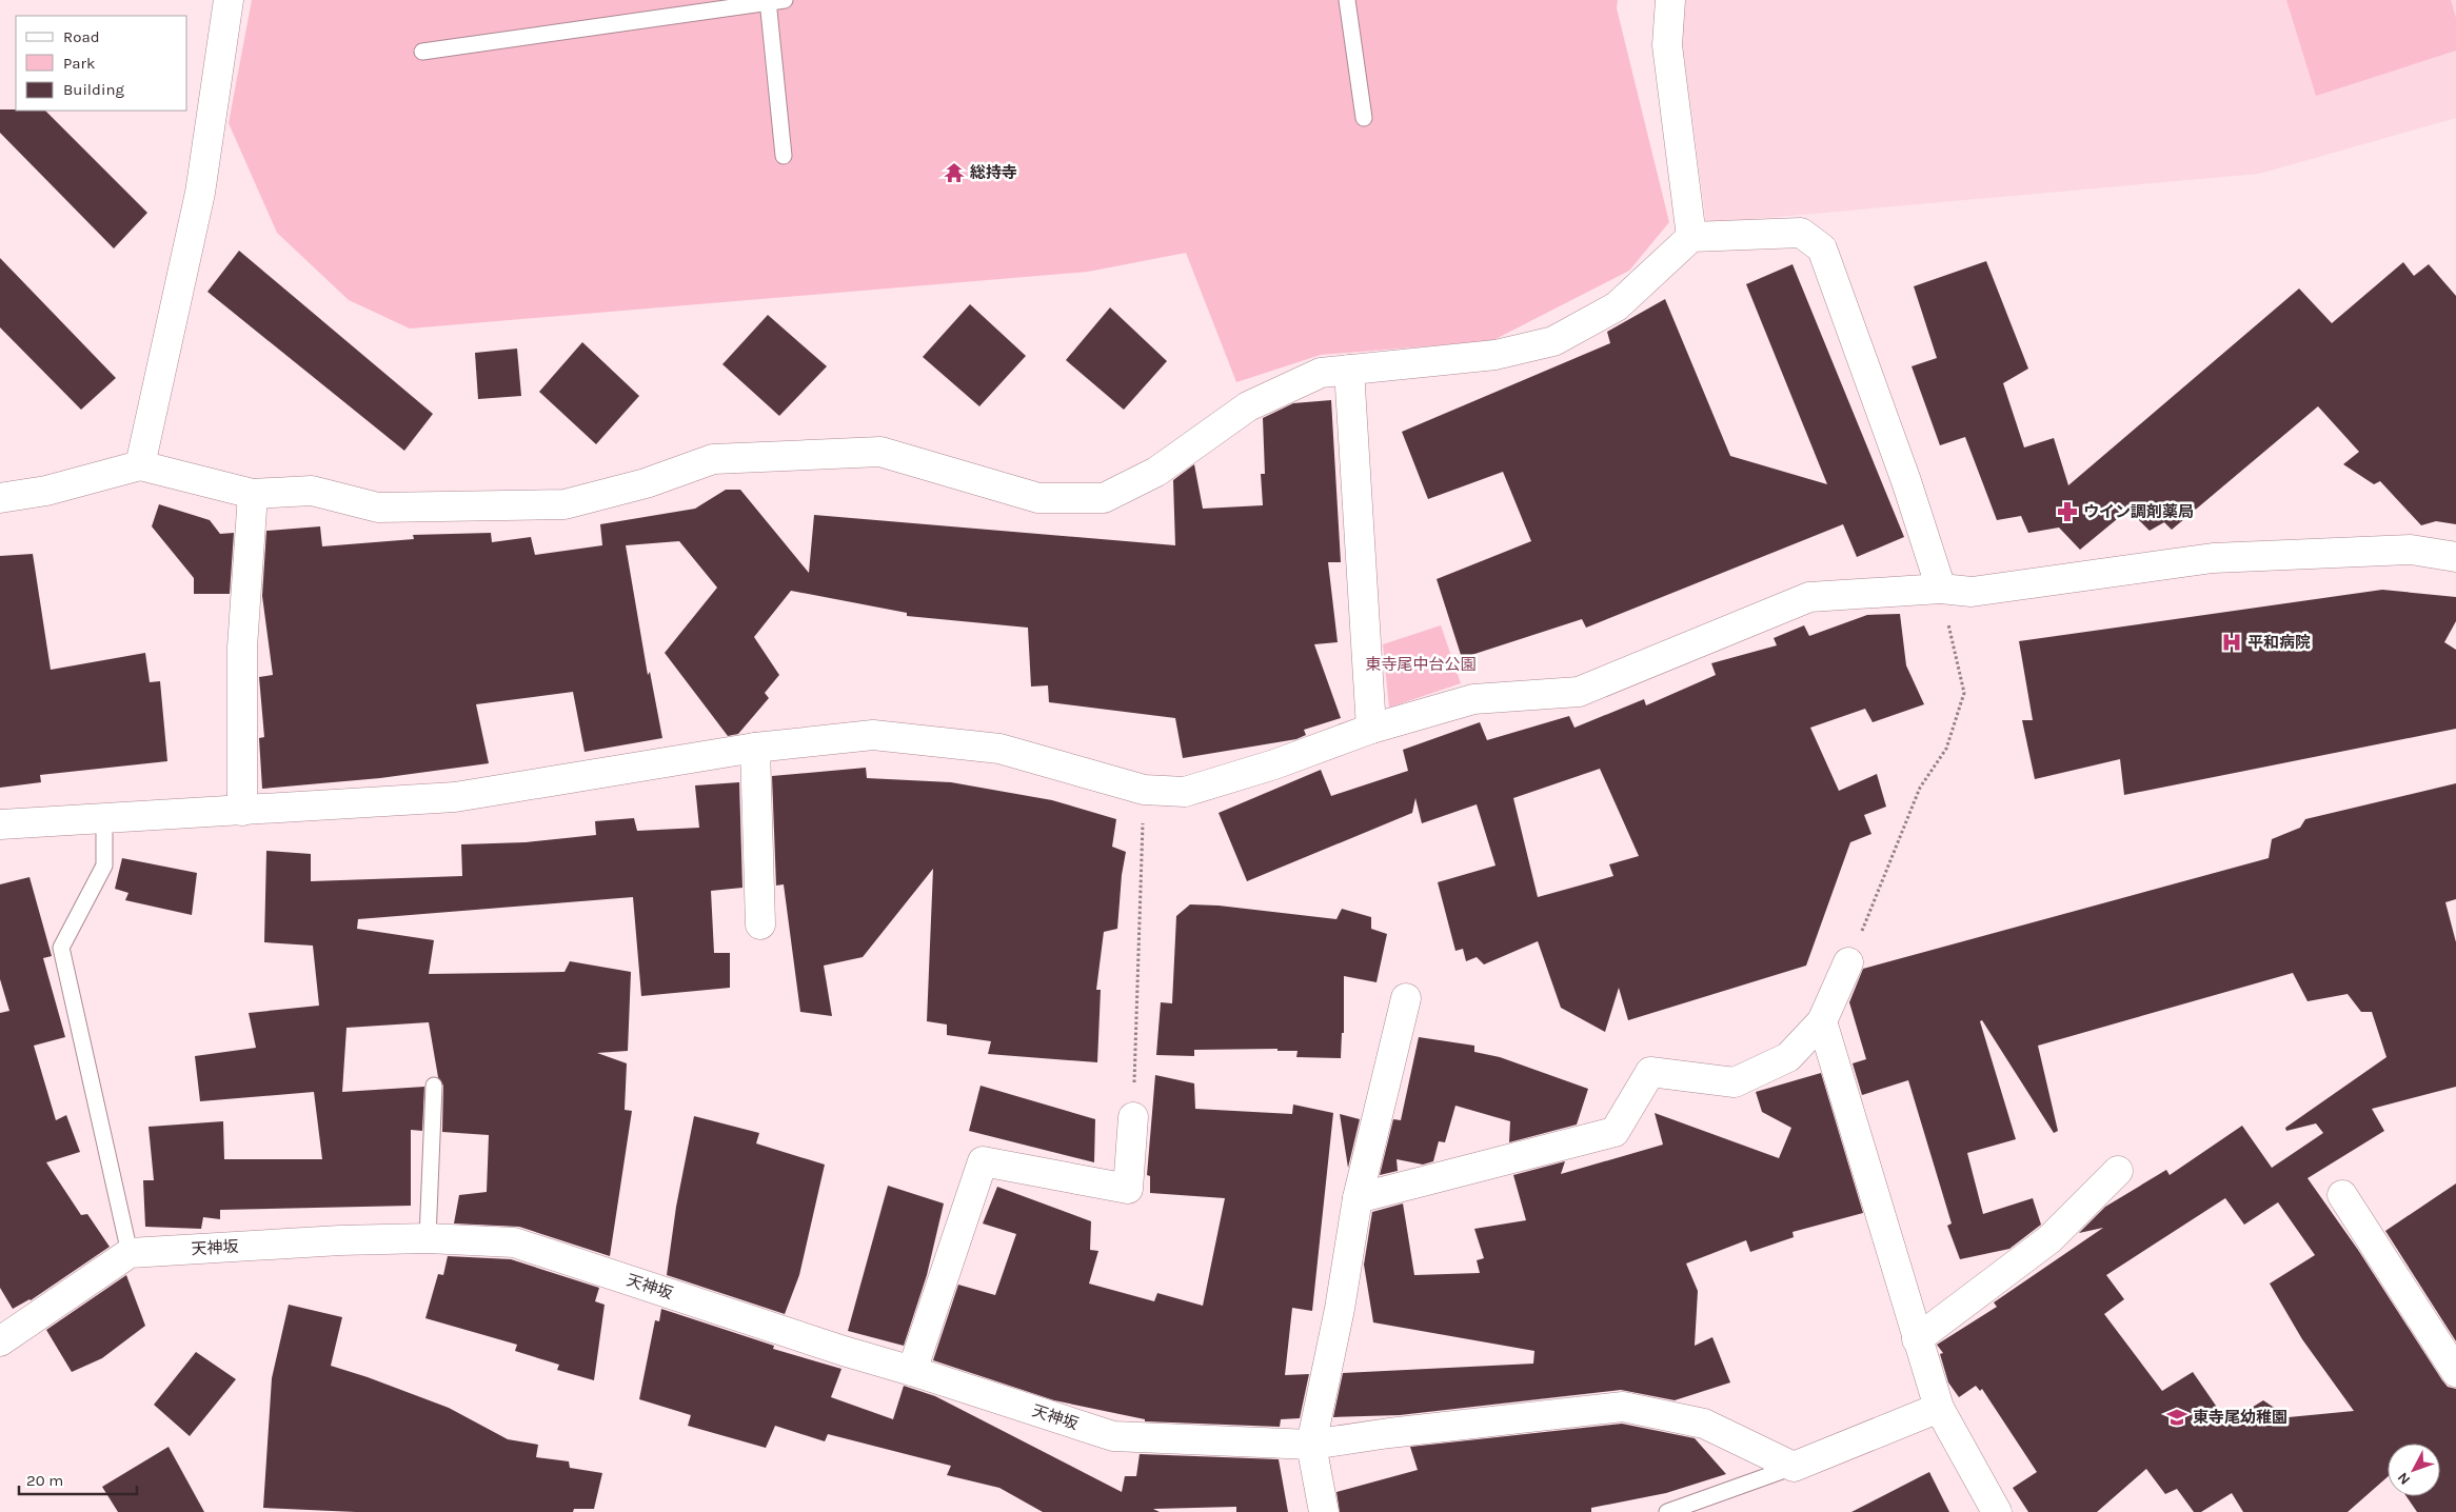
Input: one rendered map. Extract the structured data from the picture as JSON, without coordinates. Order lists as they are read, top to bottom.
{
  "streets": {
    "street": ["天神坂"]
  },
  "parks": ["東寺尾中台公園"],
  "places": {
    "temple": ["総持寺"],
    "pharmacy": ["ウイン調剤薬局"],
    "hospital": ["平和病院"],
    "school or university": ["東寺尾幼稚園"]
  },
  "legend": ["Road", "Park", "Building"],
  "scale_bar": "20 m",
  "north": "bottom left"
}
